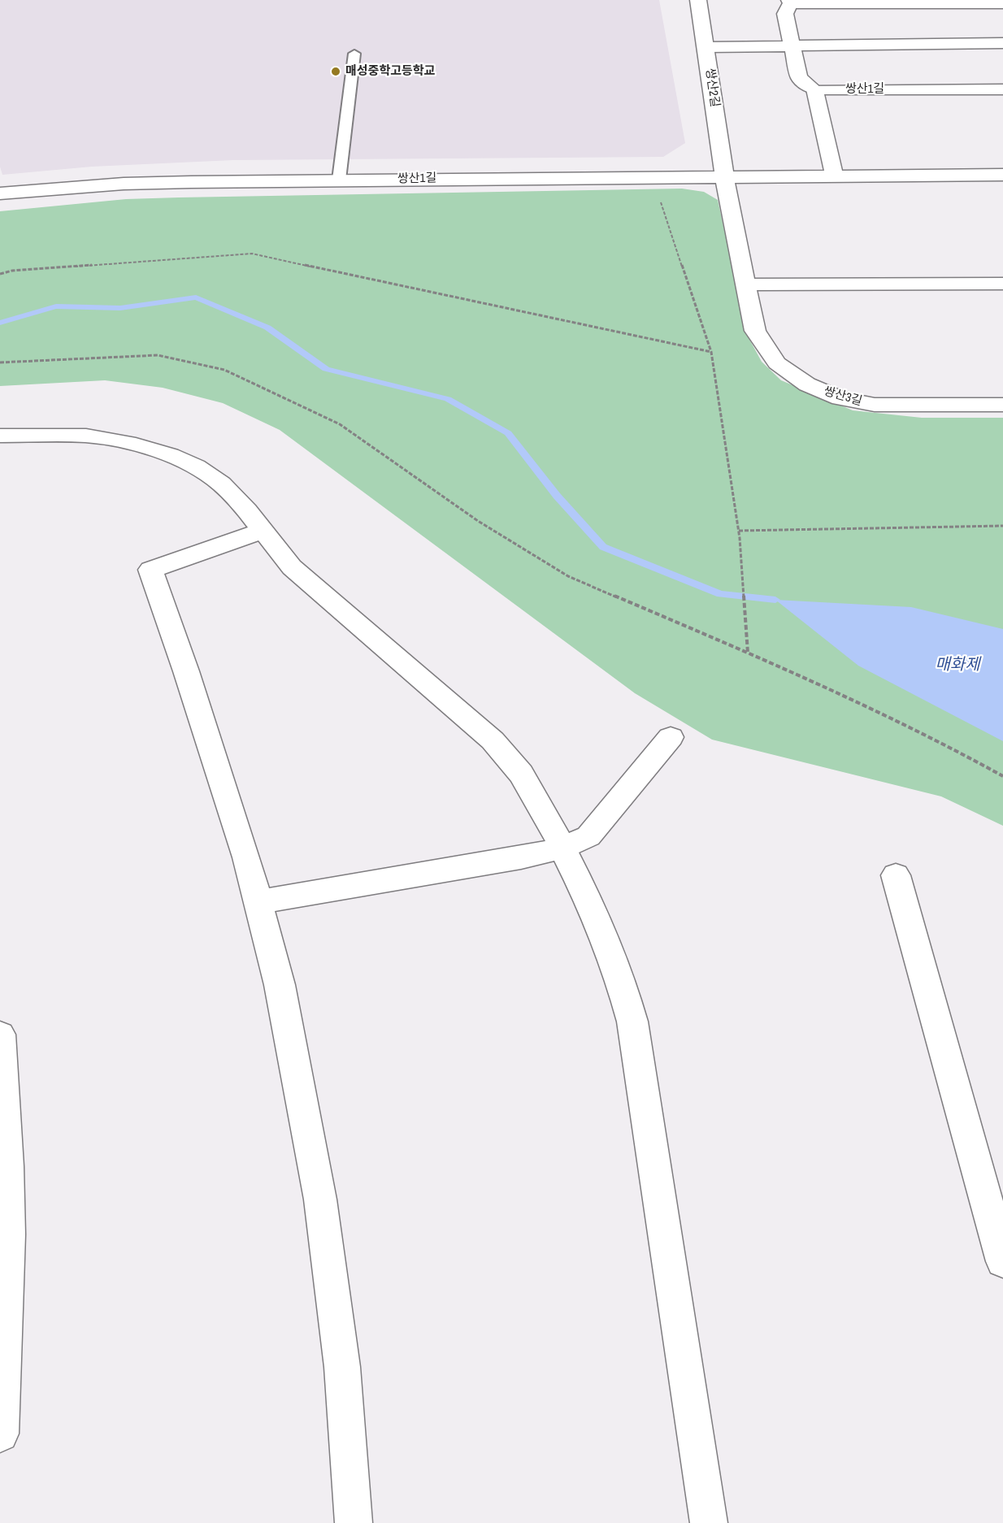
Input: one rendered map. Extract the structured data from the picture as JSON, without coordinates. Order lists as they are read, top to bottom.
{
  "streets": {
    "street": ["쌍산2길", "쌍산1길", "쌍산3길"]
  },
  "crossings": [
    ["쌍산2길", "쌍산1길"],
    ["쌍산2길", "쌍산3길"],
    ["쌍산1길", "쌍산3길"]
  ],
  "water": ["매화제"],
  "places": ["매성중학고등학교"]
}
